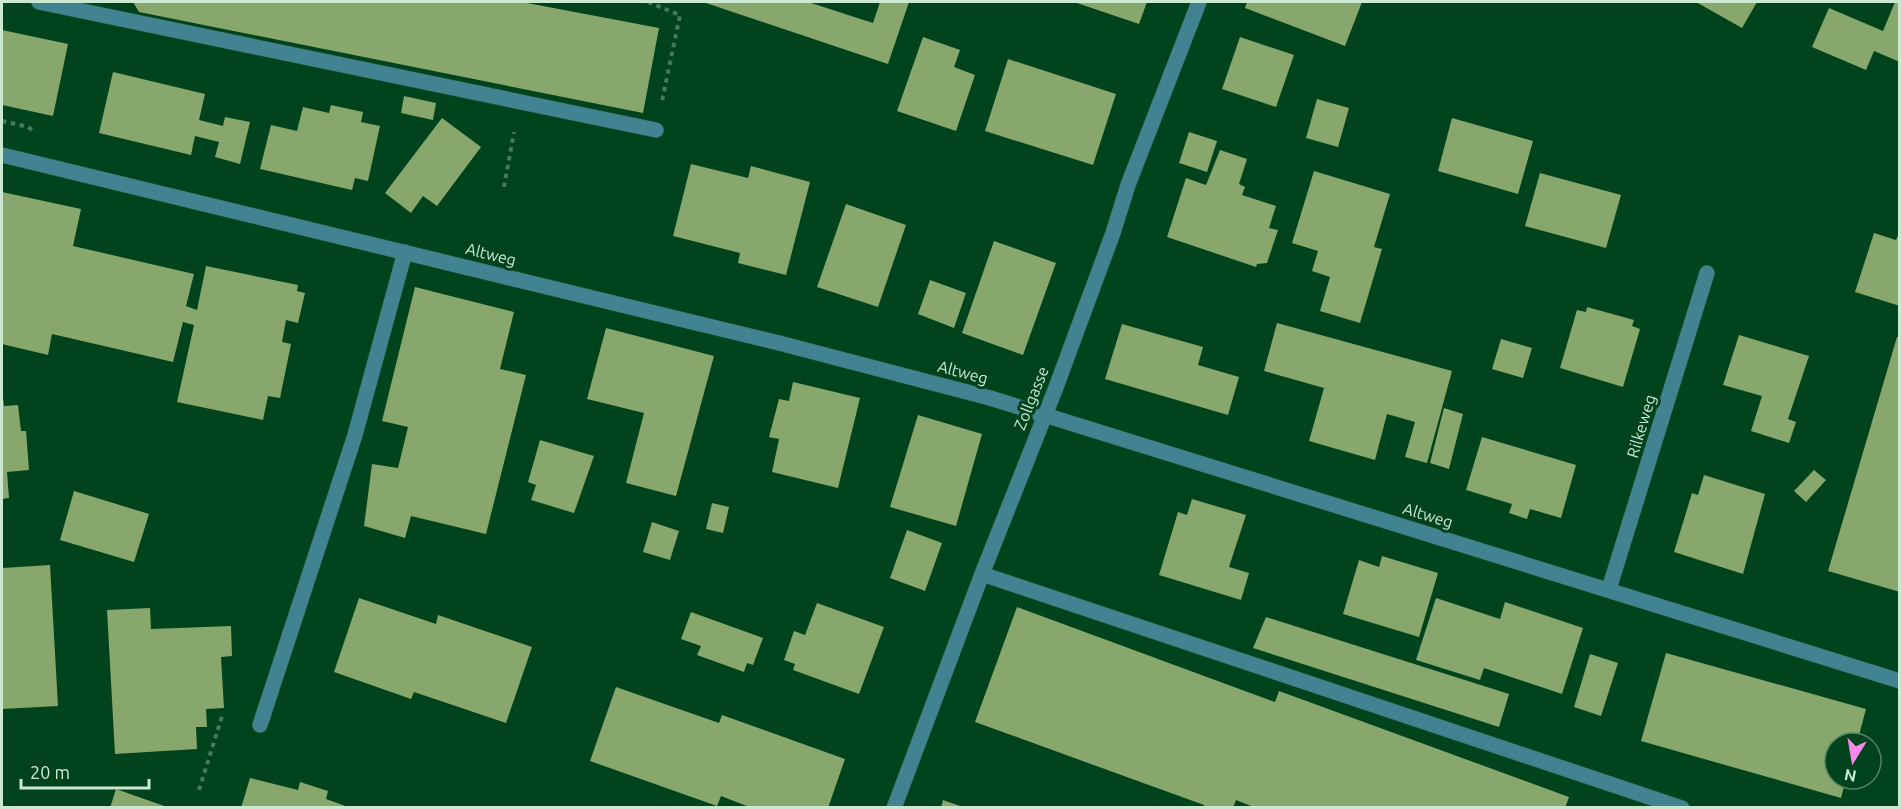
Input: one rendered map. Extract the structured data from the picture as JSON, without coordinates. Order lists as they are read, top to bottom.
{
  "streets": {
    "street": ["Altweg", "Zollgasse", "Rilkeweg"]
  },
  "crossings": [
    ["Altweg", "Zollgasse"],
    ["Altweg", "Rilkeweg"]
  ],
  "scale_bar": "20 m",
  "north": "bottom"
}
